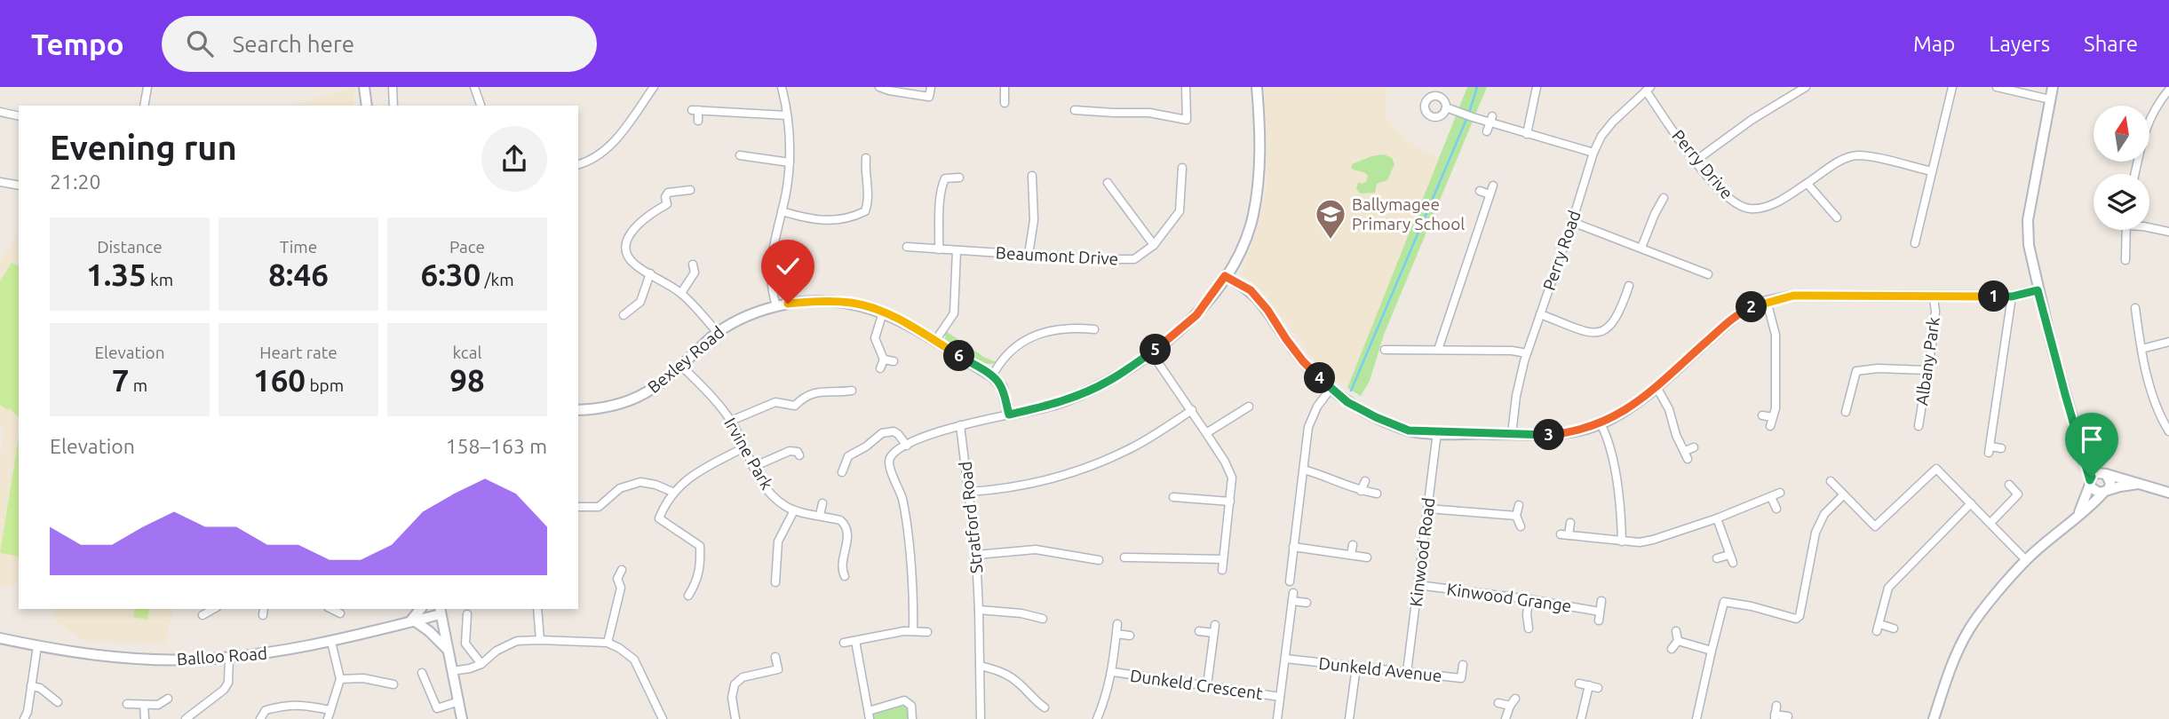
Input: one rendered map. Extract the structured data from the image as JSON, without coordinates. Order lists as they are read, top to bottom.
{
  "streets": {
    "street": [
      "Perry Drive",
      "Perry Road",
      "Beaumont Drive",
      "Bexley Road",
      "Albany Park",
      "Irvine Park",
      "Stratford Road",
      "Kinwood Road",
      "Kinwood Grange",
      "Balloo Road",
      "Dunkeld Avenue",
      "Dunkeld Crescent"
    ]
  },
  "crossings": [
    ["Perry Drive", "Perry Road"],
    ["Bexley Road", "Irvine Park"],
    ["Kinwood Road", "Kinwood Grange"],
    ["Kinwood Road", "Dunkeld Avenue"]
  ],
  "places": {
    "school or university": ["Ballymagee Primary School"]
  },
  "north": "top",
  "page": {
    "header": "Tempo",
    "search": "Search here",
    "nav": ["Map", "Layers", "Share"],
    "heading": ["Evening run", "21:20"],
    "stats": [
      ["Distance", "1.35 km"],
      ["Time", "8:46"],
      ["Pace", "6:30 /km"],
      ["Elevation", "7 m"],
      ["Heart rate", "160 bpm"],
      ["kcal", "98"]
    ],
    "pins": [
      "1",
      "2",
      "5",
      "6",
      "4",
      "3"
    ],
    "chart": ["Elevation", "158–163 m"]
  }
}
